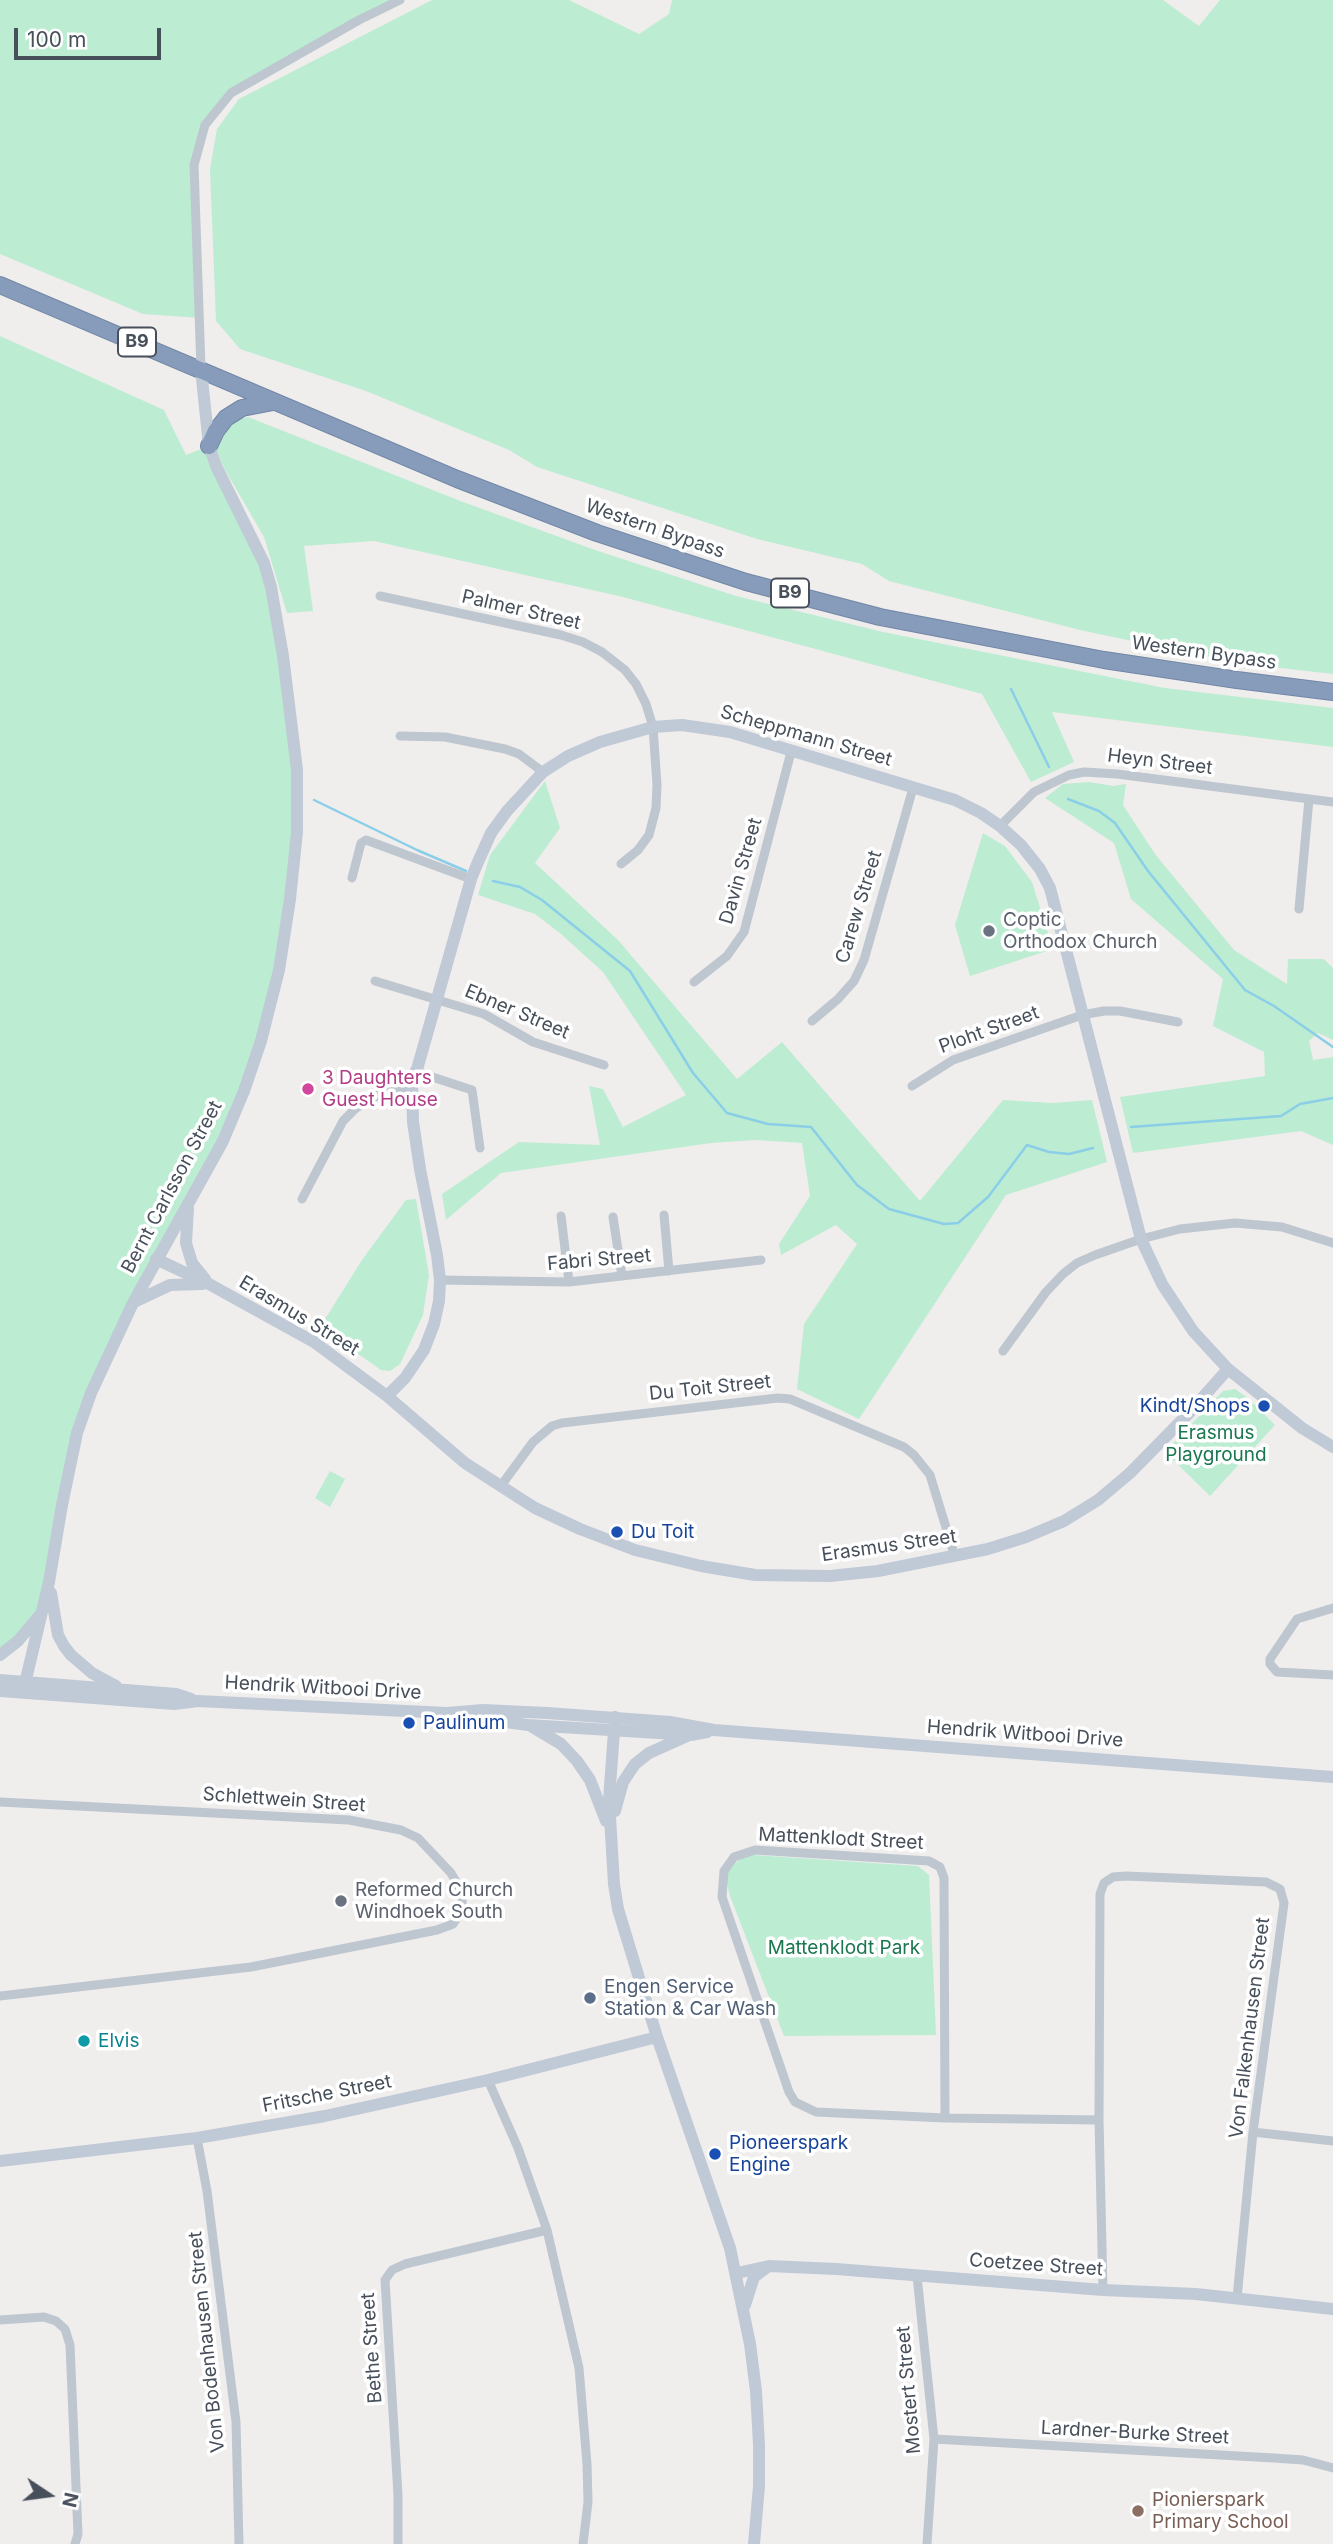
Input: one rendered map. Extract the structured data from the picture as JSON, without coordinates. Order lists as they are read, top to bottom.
{
  "streets": {
    "highway": ["B9", "Western Bypass"],
    "street": [
      "Palmer Street",
      "Scheppmann Street",
      "Heyn Street",
      "Davin Street",
      "Carew Street",
      "Ebner Street",
      "Ploht Street",
      "Bernt Carlsson Street",
      "Fabri Street",
      "Erasmus Street",
      "Du Toit Street",
      "Hendrik Witbooi Drive",
      "Schlettwein Street",
      "Mattenklodt Street",
      "Von Falkenhausen Street",
      "Fritsche Street",
      "Coetzee Street",
      "Von Bodenhausen Street",
      "Bethe Street",
      "Mostert Street",
      "Lardner-Burke Street"
    ]
  },
  "crossings": [
    ["Western Bypass", "Bernt Carlsson Street"],
    ["Palmer Street", "Scheppmann Street"],
    ["Scheppmann Street", "Heyn Street"],
    ["Scheppmann Street", "Davin Street"],
    ["Scheppmann Street", "Carew Street"],
    ["Scheppmann Street", "Ebner Street"],
    ["Scheppmann Street", "Ploht Street"],
    ["Scheppmann Street", "Fabri Street"],
    ["Scheppmann Street", "Erasmus Street"],
    ["Bernt Carlsson Street", "Erasmus Street"],
    ["Bernt Carlsson Street", "Hendrik Witbooi Drive"],
    ["Erasmus Street", "Du Toit Street"],
    ["Mattenklodt Street", "Von Falkenhausen Street"],
    ["Von Falkenhausen Street", "Coetzee Street"],
    ["Fritsche Street", "Von Bodenhausen Street"],
    ["Coetzee Street", "Mostert Street"],
    ["Mostert Street", "Lardner-Burke Street"]
  ],
  "parks": ["Erasmus Playground", "Mattenklodt Park"],
  "places": [
    "Coptic Orthodox Church",
    "3 Daughters Guest House",
    "Kindt/Shops",
    "Du Toit",
    "Paulinum",
    "Reformed Church Windhoek South",
    "Engen Service Station & Car Wash",
    "Elvis",
    "Pioneerspark Engine",
    "Pionierspark Primary School"
  ],
  "scale_bar": "100 m",
  "north": "right"
}
